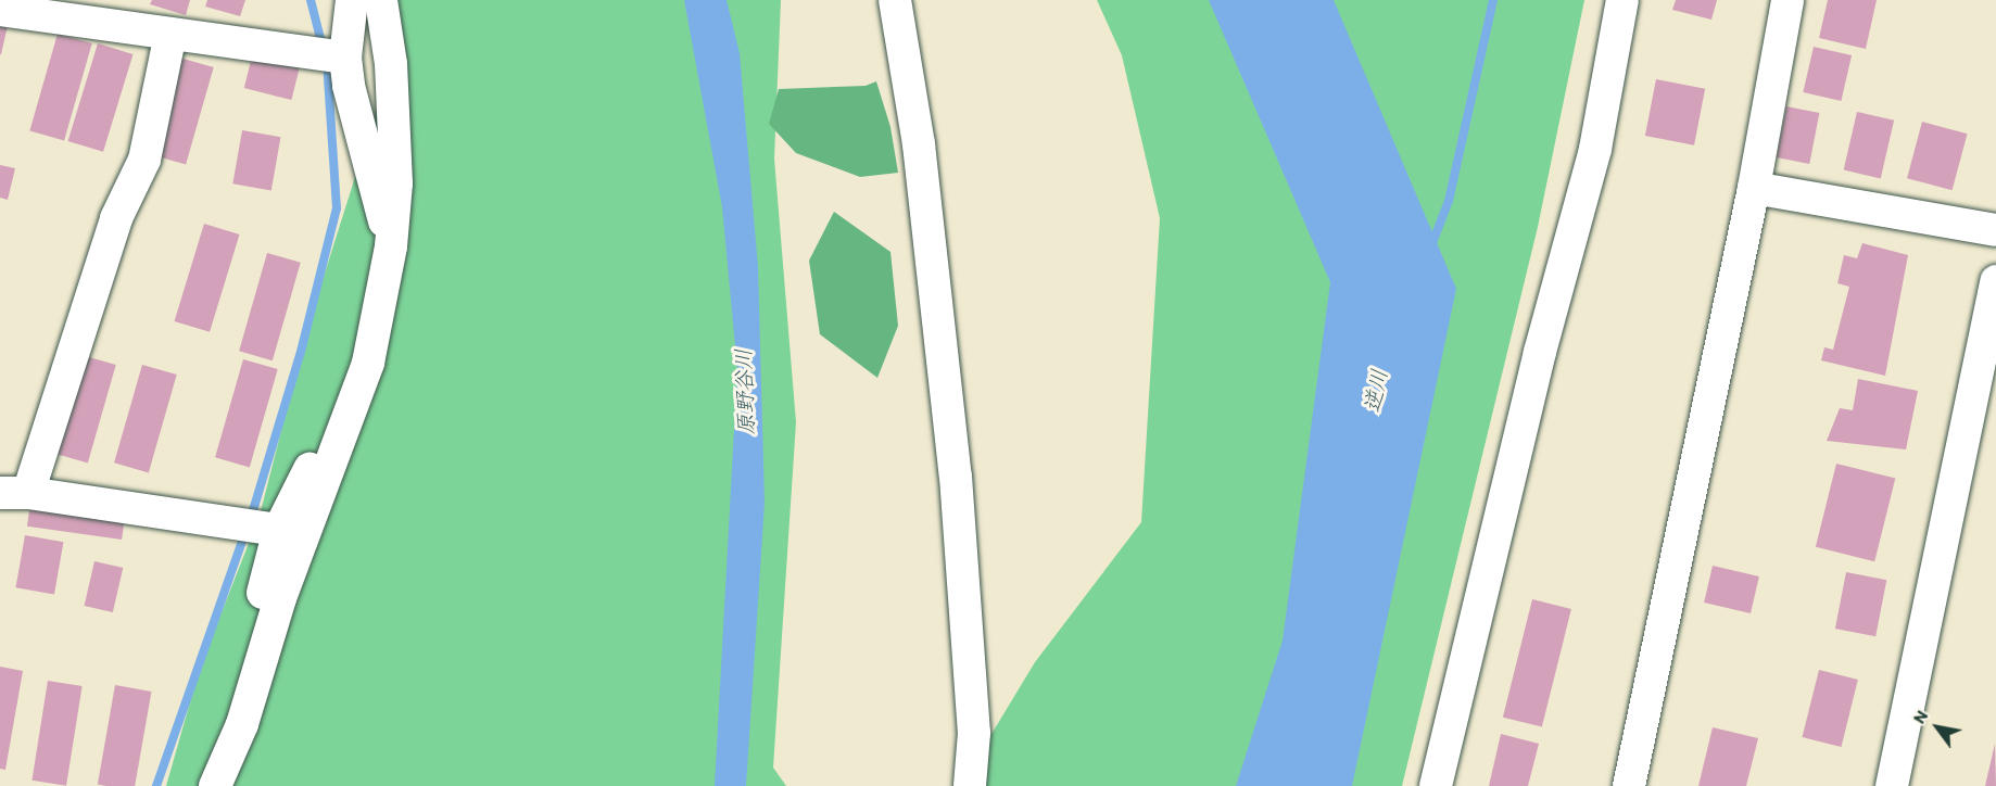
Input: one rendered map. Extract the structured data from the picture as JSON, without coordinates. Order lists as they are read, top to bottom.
{
  "water": ["逆川", "原野谷川"],
  "north": "top left"
}
